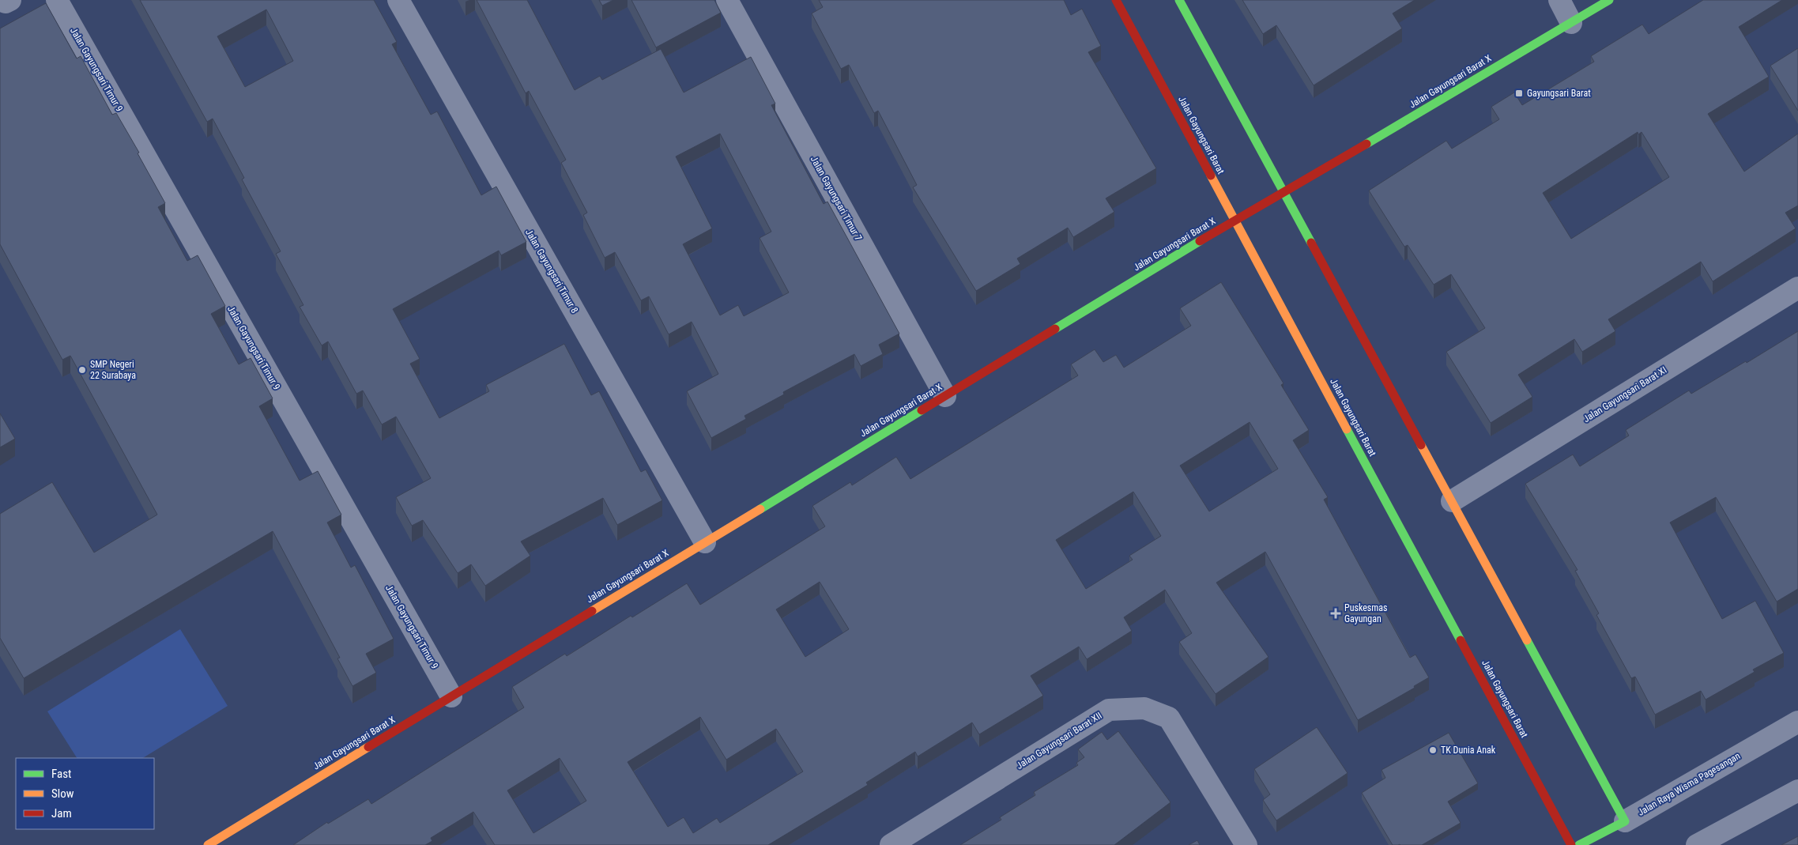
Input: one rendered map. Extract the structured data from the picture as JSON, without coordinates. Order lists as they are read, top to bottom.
{
  "streets": {
    "street": [
      "Jalan Gayungsari Timur 9",
      "Jalan Gayungsari Barat X",
      "Jalan Gayungsari Barat",
      "Jalan Gayungsari Timur 7",
      "Jalan Gayungsari Timur 8",
      "Jalan Gayungsari Barat XI",
      "Jalan Gayungsari Barat XII",
      "Jalan Raya Wisma Pagesangan"
    ]
  },
  "crossings": [
    ["Jalan Gayungsari Timur 9", "Jalan Gayungsari Barat X"],
    ["Jalan Gayungsari Barat X", "Jalan Gayungsari Barat"],
    ["Jalan Gayungsari Barat X", "Jalan Gayungsari Timur 7"],
    ["Jalan Gayungsari Barat X", "Jalan Gayungsari Timur 8"]
  ],
  "places": {
    "transit": ["Gayungsari Barat"],
    "other": ["SMP Negeri 22 Surabaya", "TK Dunia Anak"],
    "health": ["Puskesmas Gayungan"]
  },
  "legend": ["Fast", "Slow", "Jam"]
}
